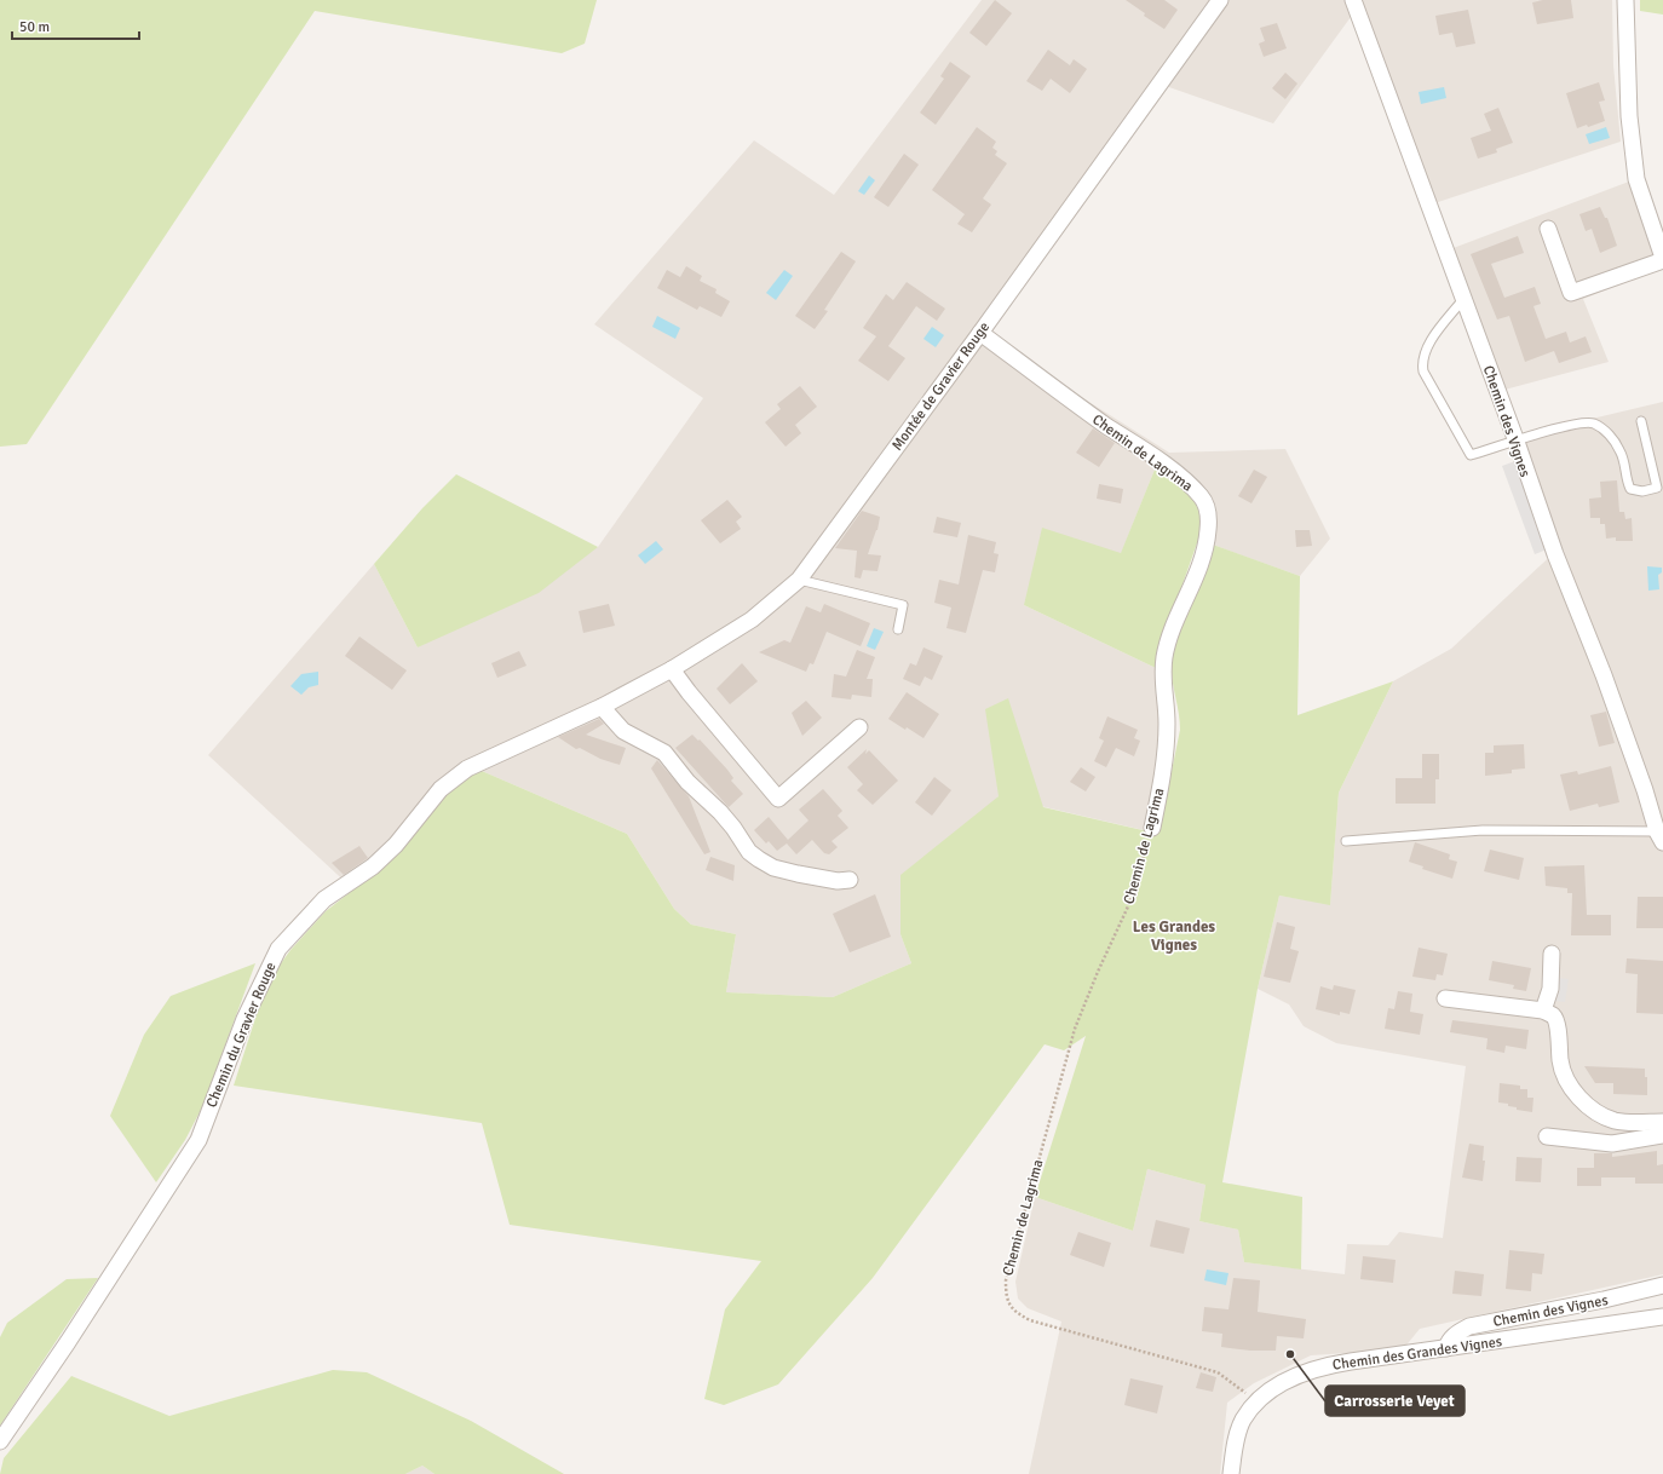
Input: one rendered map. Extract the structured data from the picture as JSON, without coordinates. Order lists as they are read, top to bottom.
{
  "streets": {
    "street": [
      "Montée de Gravier Rouge",
      "Chemin des Vignes",
      "Chemin de Lagrima",
      "Chemin du Gravier Rouge",
      "Chemin des Grandes Vignes"
    ]
  },
  "crossings": [
    ["Montée de Gravier Rouge", "Chemin de Lagrima"],
    ["Montée de Gravier Rouge", "Chemin du Gravier Rouge"],
    ["Chemin des Vignes", "Chemin des Grandes Vignes"],
    ["Chemin de Lagrima", "Chemin des Grandes Vignes"]
  ],
  "districts": ["Les Grandes Vignes"],
  "places": ["Carrosserie Veyet"],
  "scale_bar": "50 m"
}
